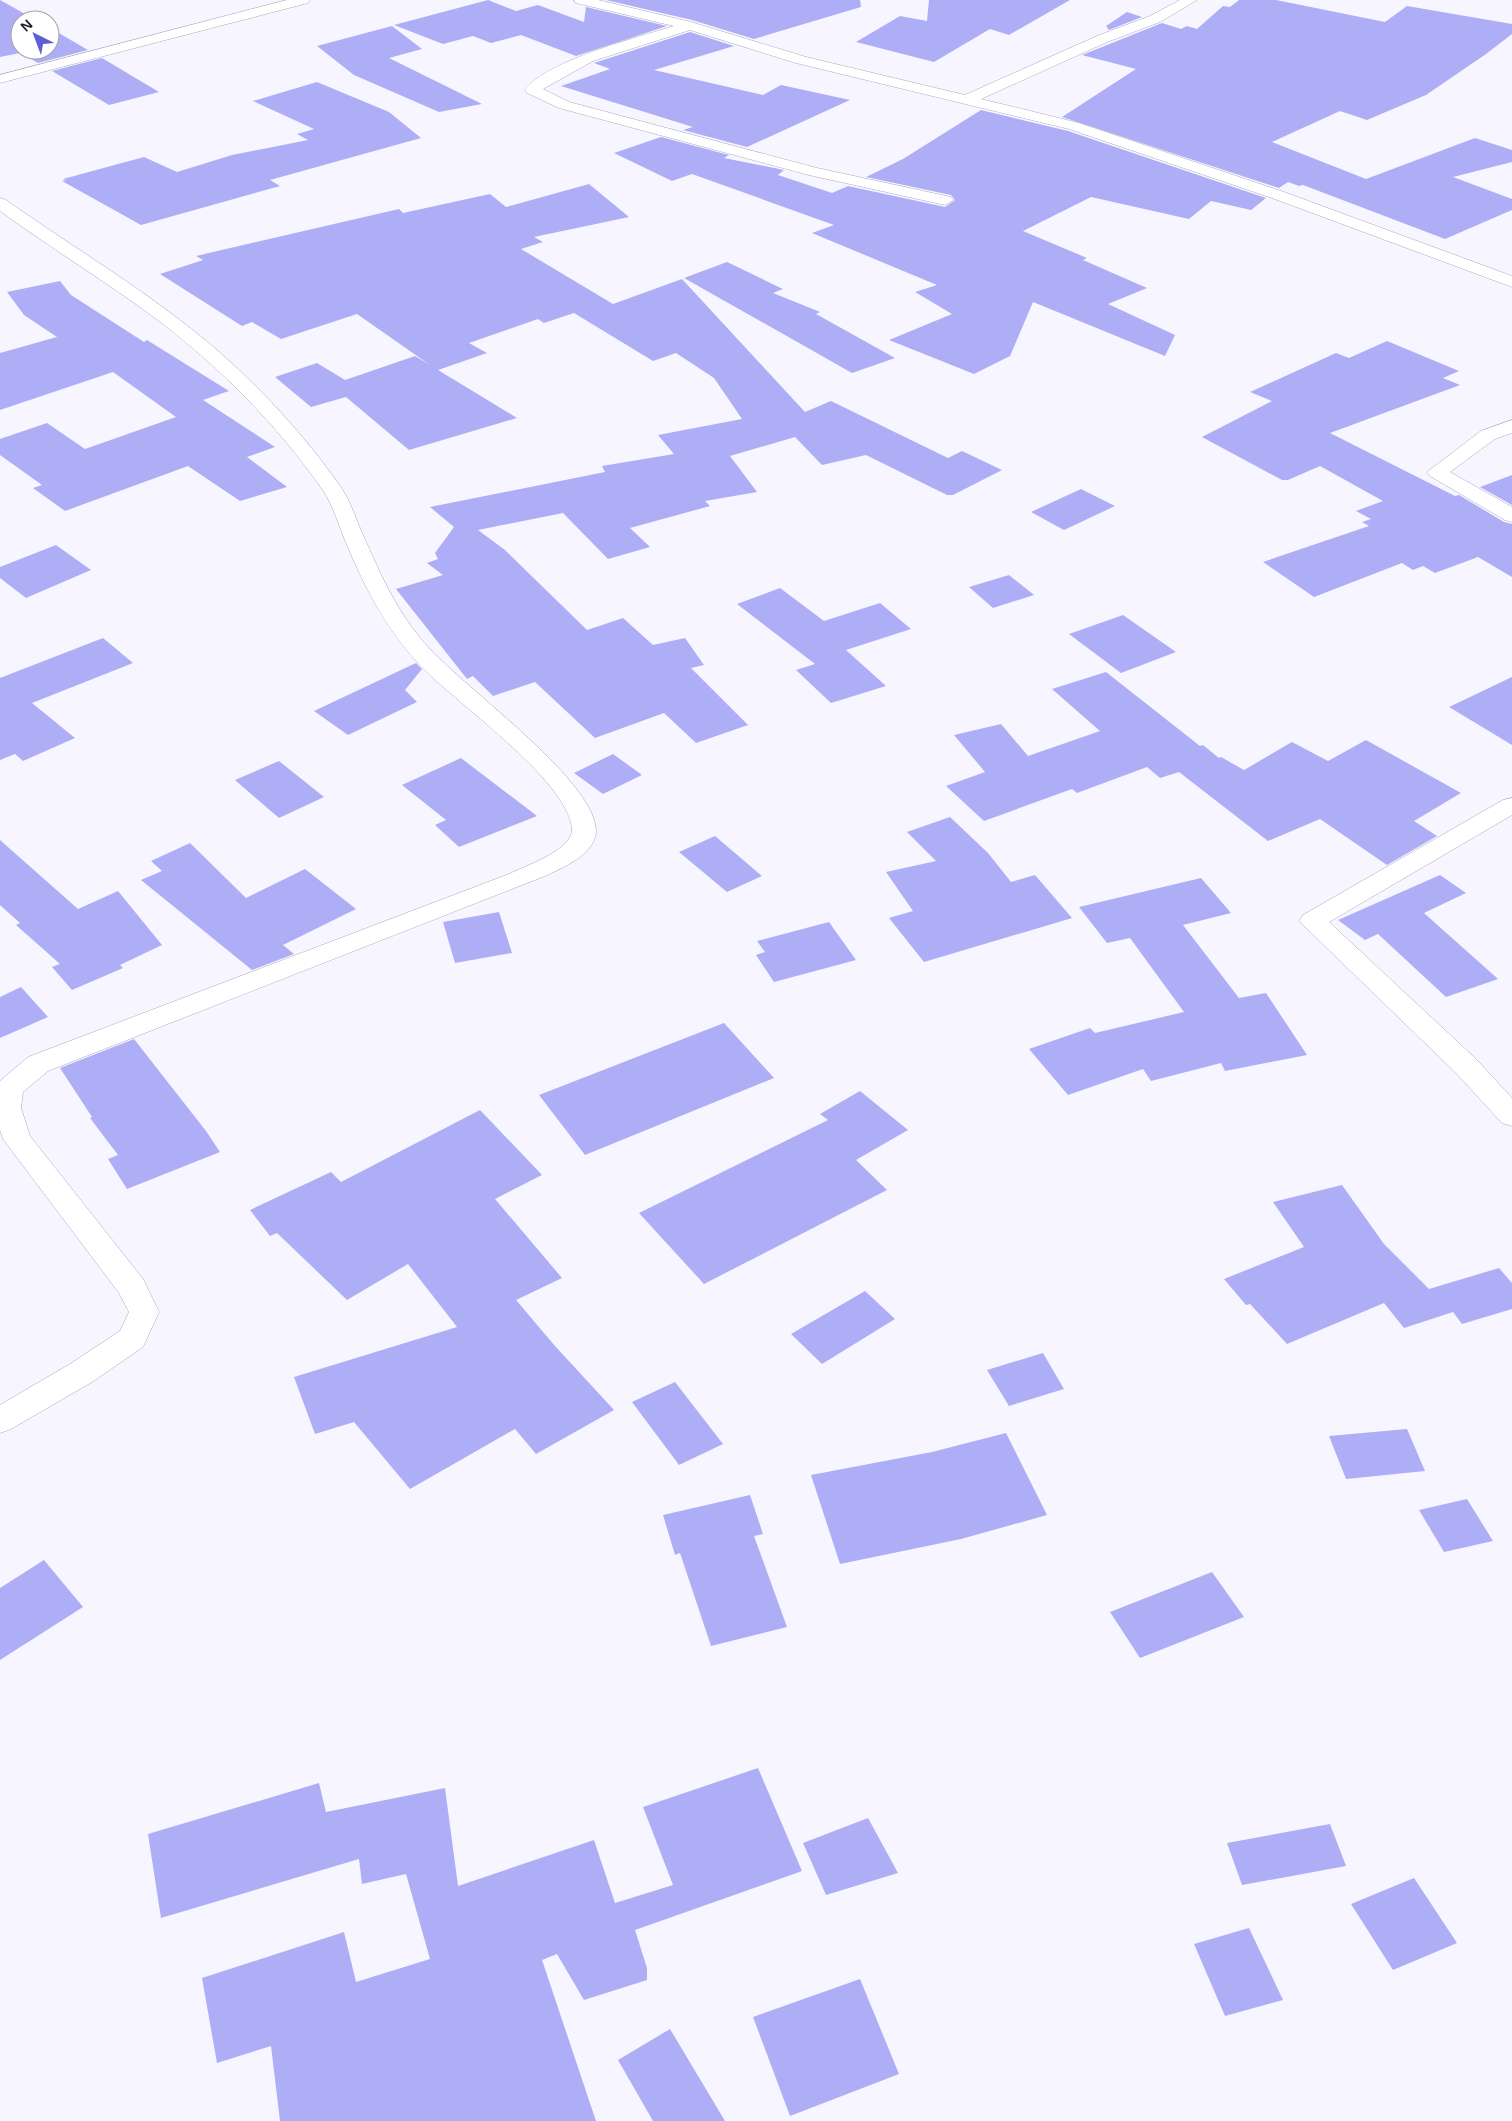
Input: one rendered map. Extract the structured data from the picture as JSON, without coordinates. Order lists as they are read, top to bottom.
{
  "north": "top left"
}
